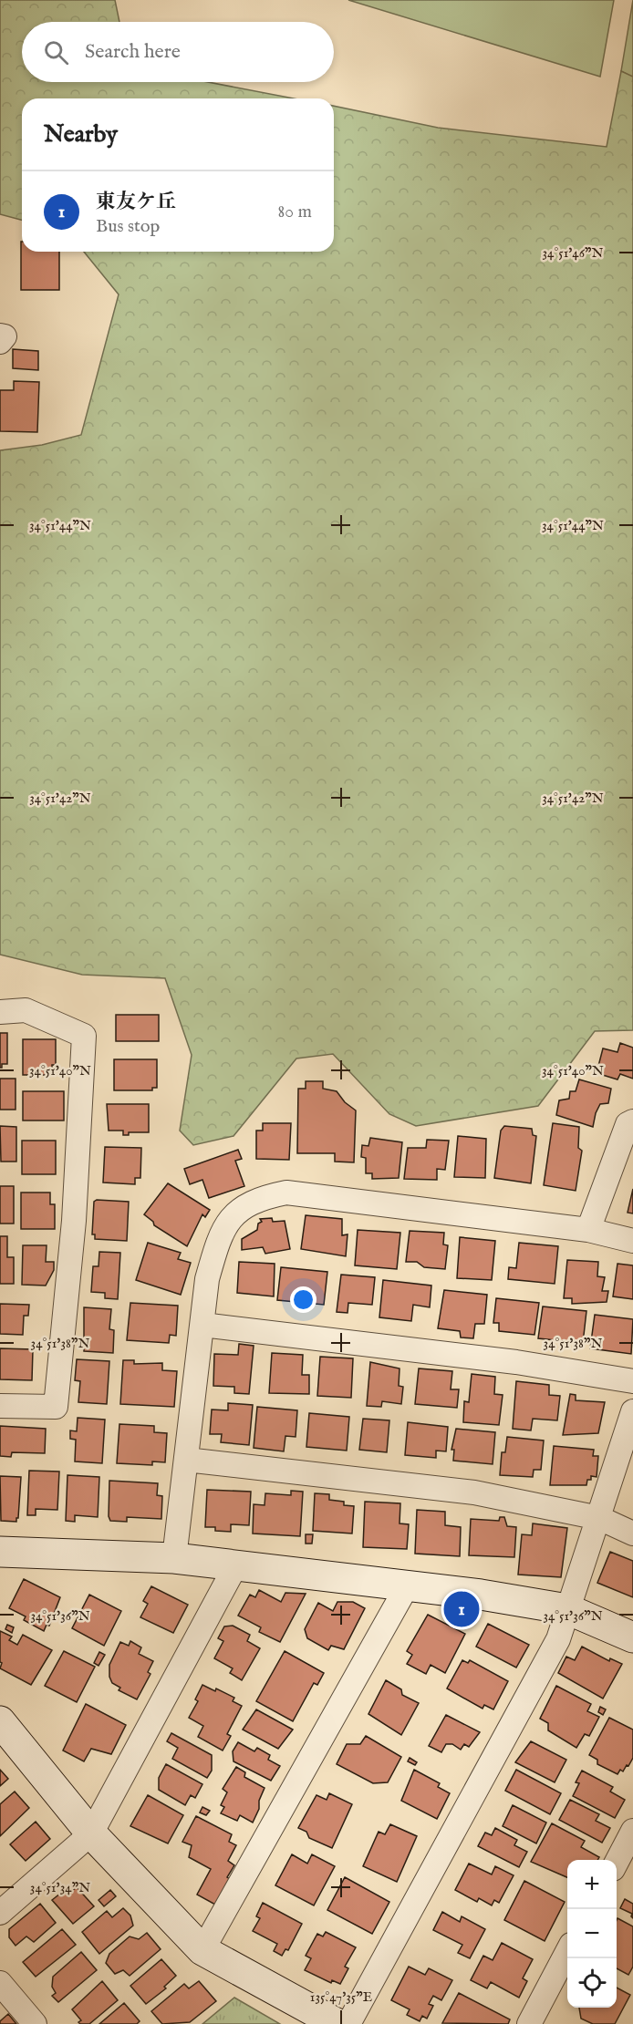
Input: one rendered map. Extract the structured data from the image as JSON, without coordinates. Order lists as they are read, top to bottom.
{
  "page": {
    "search": "Search here",
    "heading": "Nearby",
    "list": [
      {
        "mark": "1",
        "name": "東友ケ丘",
        "note": "Bus stop",
        "value": "80 m"
      }
    ],
    "pins": "1",
    "map_buttons": ["+", "−"]
  },
  "coordinates": [
    "34°51'46\"N",
    "34°51'44\"N",
    "34°51'42\"N",
    "34°51'40\"N",
    "34°51'38\"N",
    "34°51'36\"N",
    "34°51'34\"N",
    "135°47'35\"E"
  ]
}
